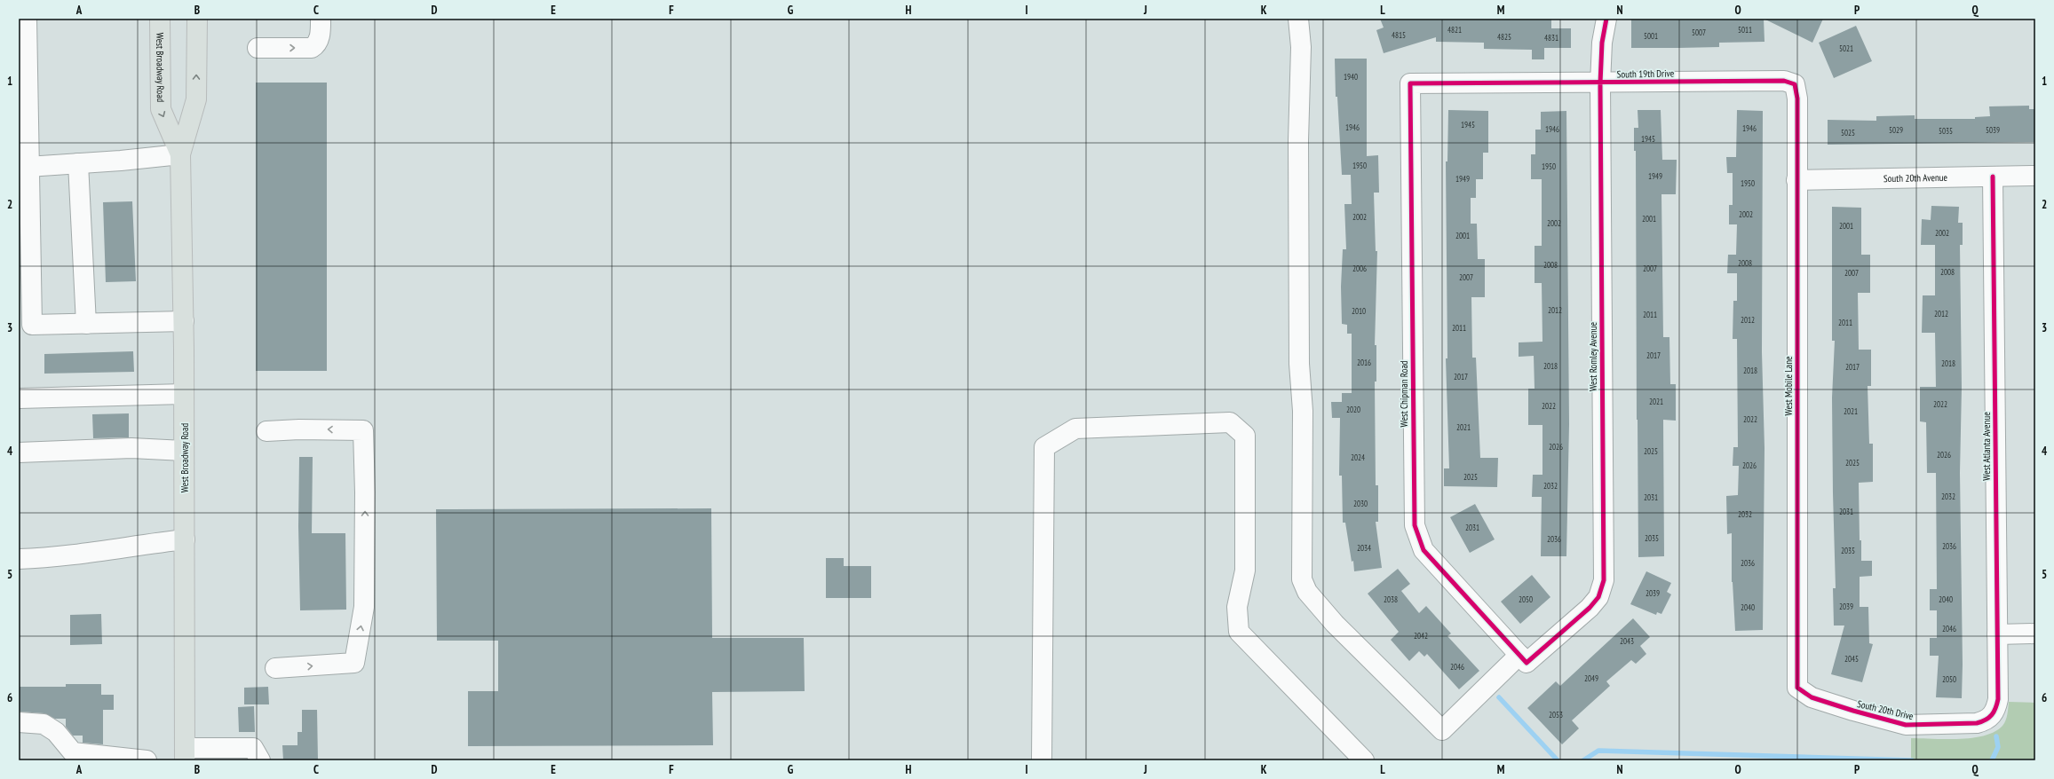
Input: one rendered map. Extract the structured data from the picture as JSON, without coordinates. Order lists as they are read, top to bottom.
{
  "streets": {
    "main road": ["West Broadway Road"],
    "street": [
      "South 19th Drive",
      "South 20th Avenue",
      "West Romley Avenue",
      "West Mobile Lane",
      "West Chipman Road",
      "West Atlanta Avenue",
      "South 20th Drive"
    ]
  },
  "crossings": [
    ["South 19th Drive", "West Romley Avenue"],
    ["South 19th Drive", "West Mobile Lane"],
    ["South 19th Drive", "West Chipman Road"],
    ["South 20th Avenue", "West Mobile Lane"],
    ["South 20th Avenue", "West Atlanta Avenue"],
    ["West Romley Avenue", "West Chipman Road"],
    ["West Mobile Lane", "South 20th Drive"],
    ["West Atlanta Avenue", "South 20th Drive"]
  ],
  "house_numbers": [
    "4821",
    "5011",
    "5007",
    "4815",
    "5001",
    "4825",
    "4831",
    "5021",
    "1940",
    "1945",
    "1946",
    "1946",
    "1946",
    "5029",
    "5039",
    "5035",
    "5025",
    "1945",
    "1950",
    "1950",
    "1949",
    "1949",
    "1950",
    "2002",
    "2002",
    "2001",
    "2002",
    "2001",
    "2002",
    "2001",
    "2008",
    "2008",
    "2006",
    "2007",
    "2008",
    "2007",
    "2007",
    "2012",
    "2010",
    "2012",
    "2011",
    "2012",
    "2011",
    "2011",
    "2017",
    "2016",
    "2018",
    "2018",
    "2017",
    "2018",
    "2017",
    "2021",
    "2022",
    "2022",
    "2020",
    "2021",
    "2022",
    "2021",
    "2026",
    "2025",
    "2026",
    "2024",
    "2025",
    "2026",
    "2025",
    "2032",
    "2032",
    "2031",
    "2030",
    "2031",
    "2032",
    "2031",
    "2035",
    "2036",
    "2036",
    "2034",
    "2035",
    "2036",
    "2039",
    "2038",
    "2050",
    "2040",
    "2039",
    "2040",
    "2046",
    "2042",
    "2043",
    "2045",
    "2046",
    "2049",
    "2050",
    "2053"
  ],
  "grid": {
    "columns": [
      "A",
      "B",
      "C",
      "D",
      "E",
      "F",
      "G",
      "H",
      "I",
      "J",
      "K",
      "L",
      "M",
      "N",
      "O",
      "P",
      "Q"
    ],
    "rows": [
      "1",
      "2",
      "3",
      "4",
      "5",
      "6"
    ]
  }
}
